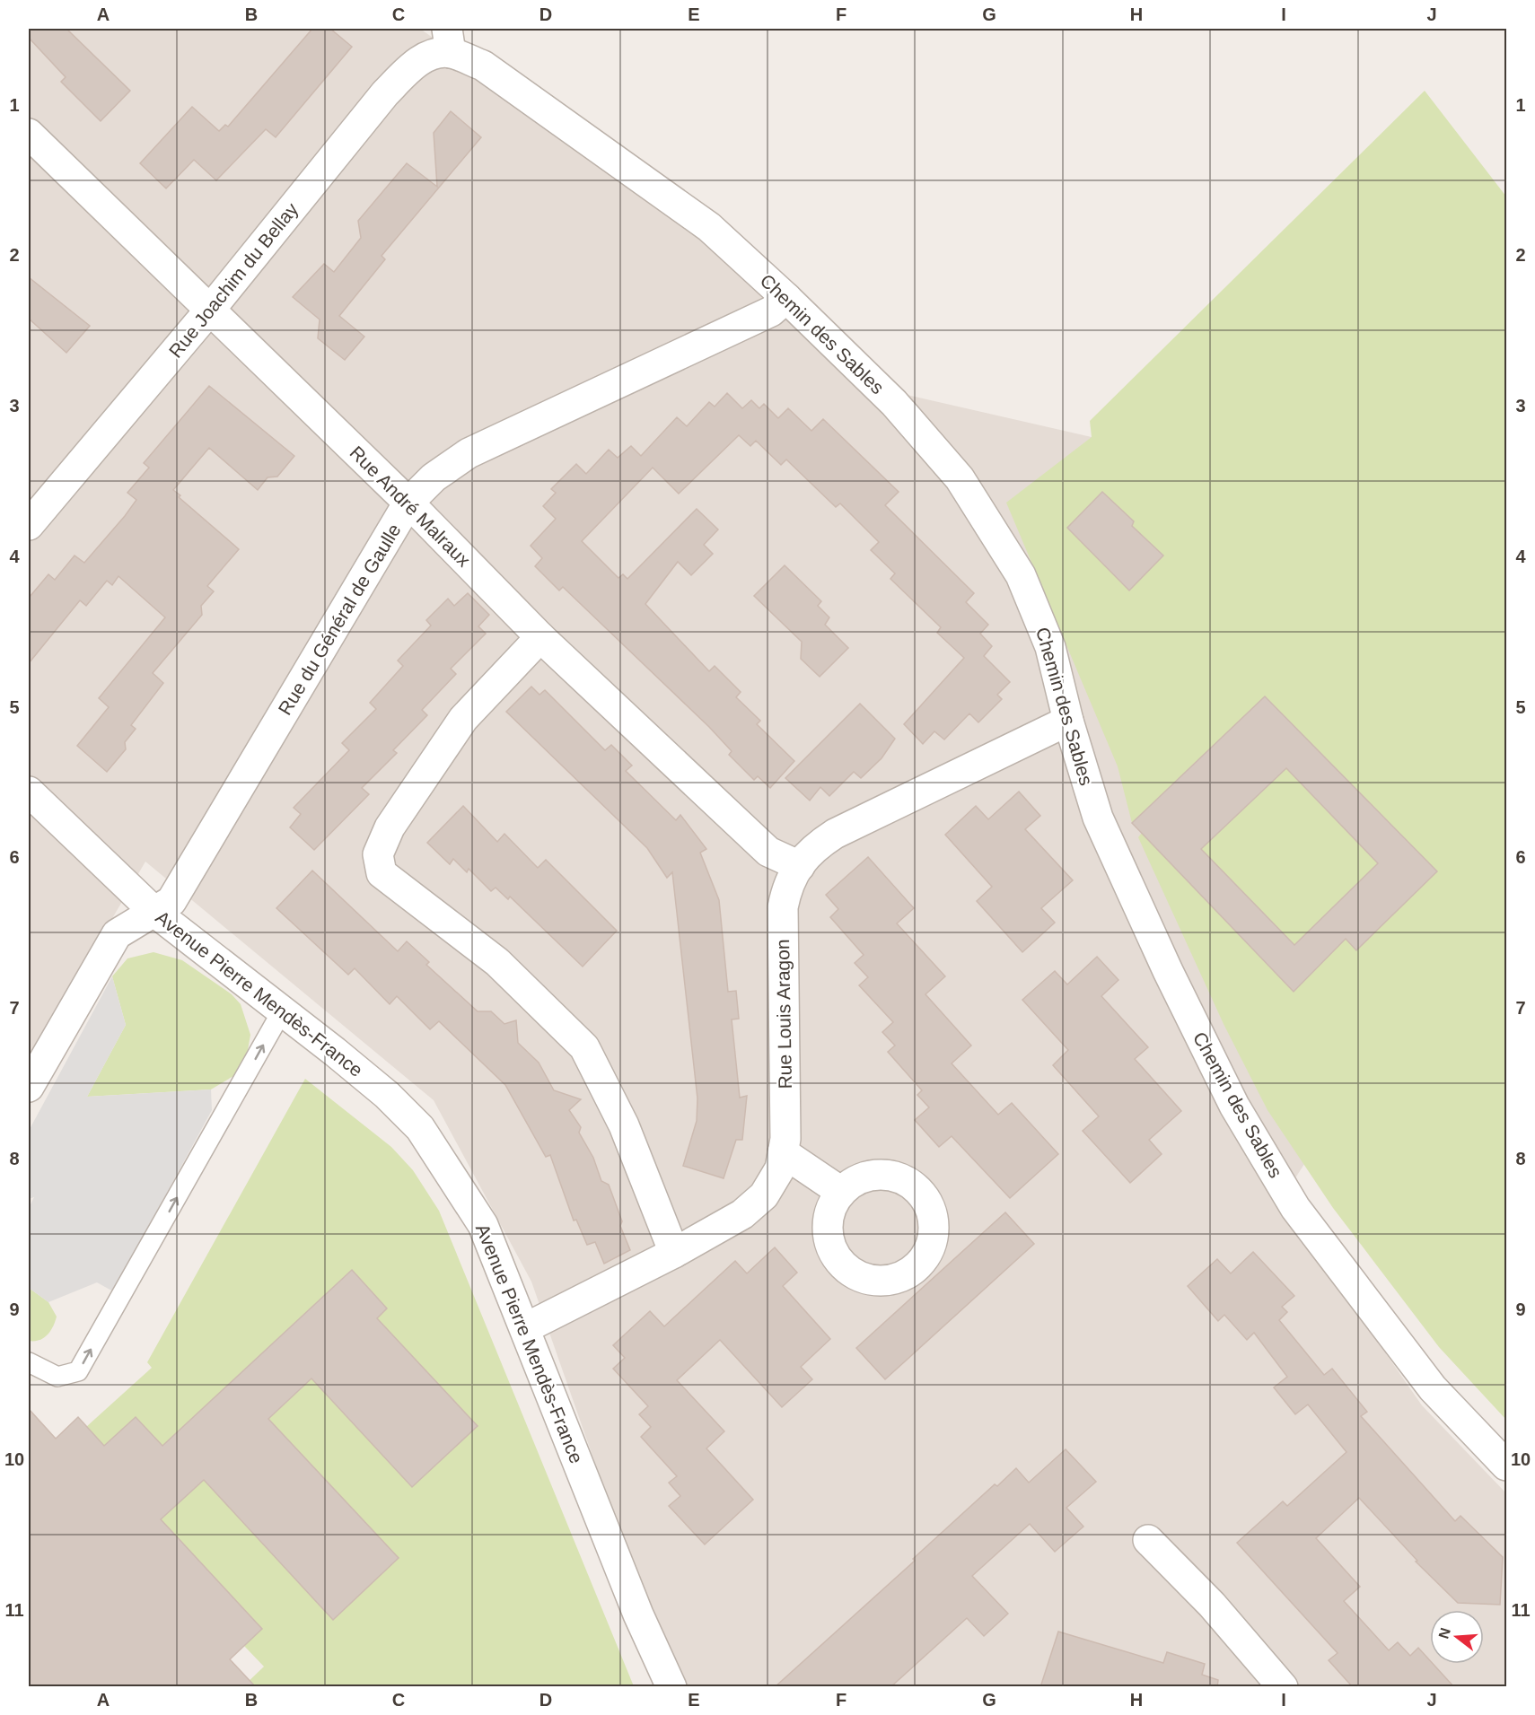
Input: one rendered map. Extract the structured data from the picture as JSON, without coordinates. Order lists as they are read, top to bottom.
{
  "streets": {
    "street": [
      "Rue Joachim du Bellay",
      "Chemin des Sables",
      "Rue André Malraux",
      "Rue du Général de Gaulle",
      "Avenue Pierre Mendès-France",
      "Rue Louis Aragon"
    ]
  },
  "crossings": [
    ["Rue Joachim du Bellay", "Chemin des Sables"],
    ["Rue Joachim du Bellay", "Rue André Malraux"],
    ["Chemin des Sables", "Rue du Général de Gaulle"],
    ["Chemin des Sables", "Rue Louis Aragon"],
    ["Rue André Malraux", "Rue du Général de Gaulle"],
    ["Rue André Malraux", "Rue Louis Aragon"],
    ["Rue du Général de Gaulle", "Avenue Pierre Mendès-France"],
    ["Avenue Pierre Mendès-France", "Rue Louis Aragon"]
  ],
  "north": "left",
  "grid": {
    "columns": [
      "A",
      "B",
      "C",
      "D",
      "E",
      "F",
      "G",
      "H",
      "I",
      "J"
    ],
    "rows": [
      "1",
      "2",
      "3",
      "4",
      "5",
      "6",
      "7",
      "8",
      "9",
      "10",
      "11"
    ]
  }
}
